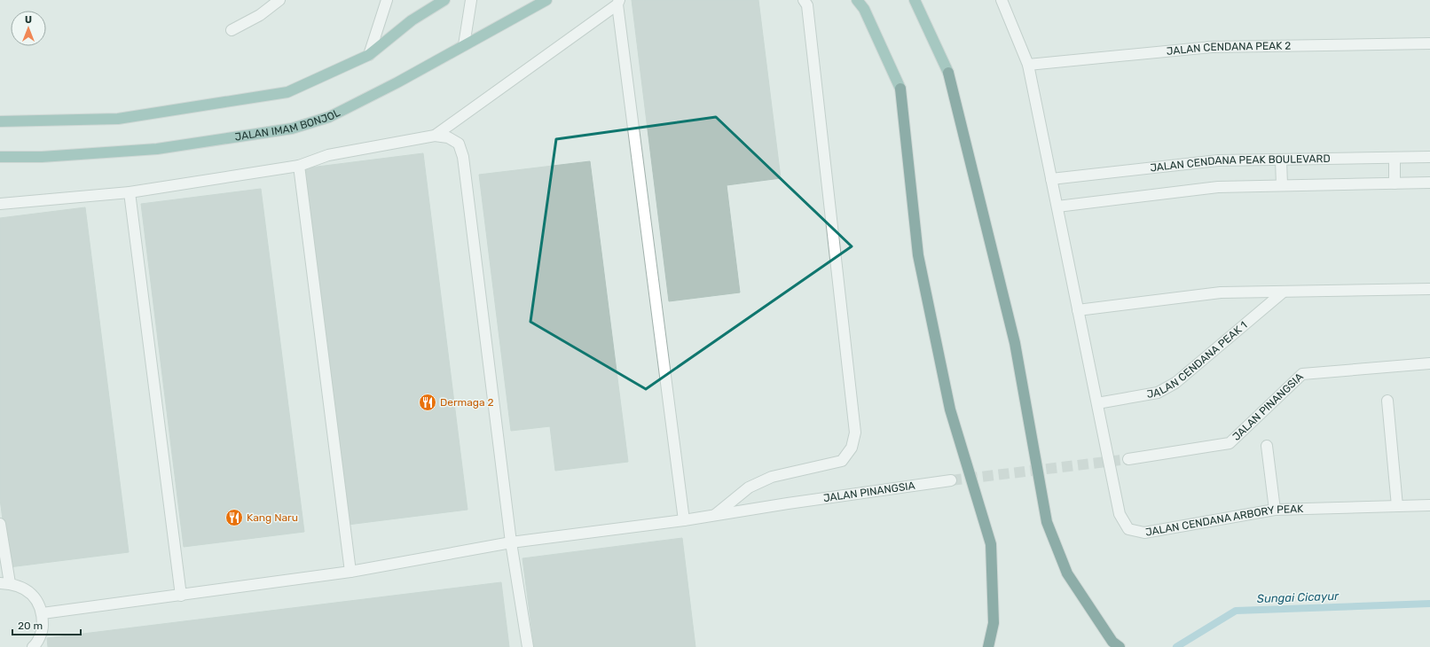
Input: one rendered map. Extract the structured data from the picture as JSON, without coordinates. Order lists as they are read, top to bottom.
{
  "streets": {
    "main road": ["JALAN IMAM BONJOL"],
    "street": [
      "JALAN CENDANA PEAK 2",
      "JALAN CENDANA PEAK BOULEVARD",
      "JALAN CENDANA PEAK 1",
      "JALAN PINANGSIA",
      "JALAN CENDANA ARBORY PEAK"
    ]
  },
  "crossings": [
    ["JALAN CENDANA PEAK 2", "JALAN CENDANA ARBORY PEAK"],
    ["JALAN CENDANA PEAK BOULEVARD", "JALAN CENDANA ARBORY PEAK"],
    ["JALAN CENDANA PEAK 1", "JALAN CENDANA ARBORY PEAK"]
  ],
  "water": ["Sungai Cicayur"],
  "places": {
    "restaurant": ["Dermaga 2", "Kang Naru"]
  },
  "scale_bar": "20 m",
  "north": "top"
}
